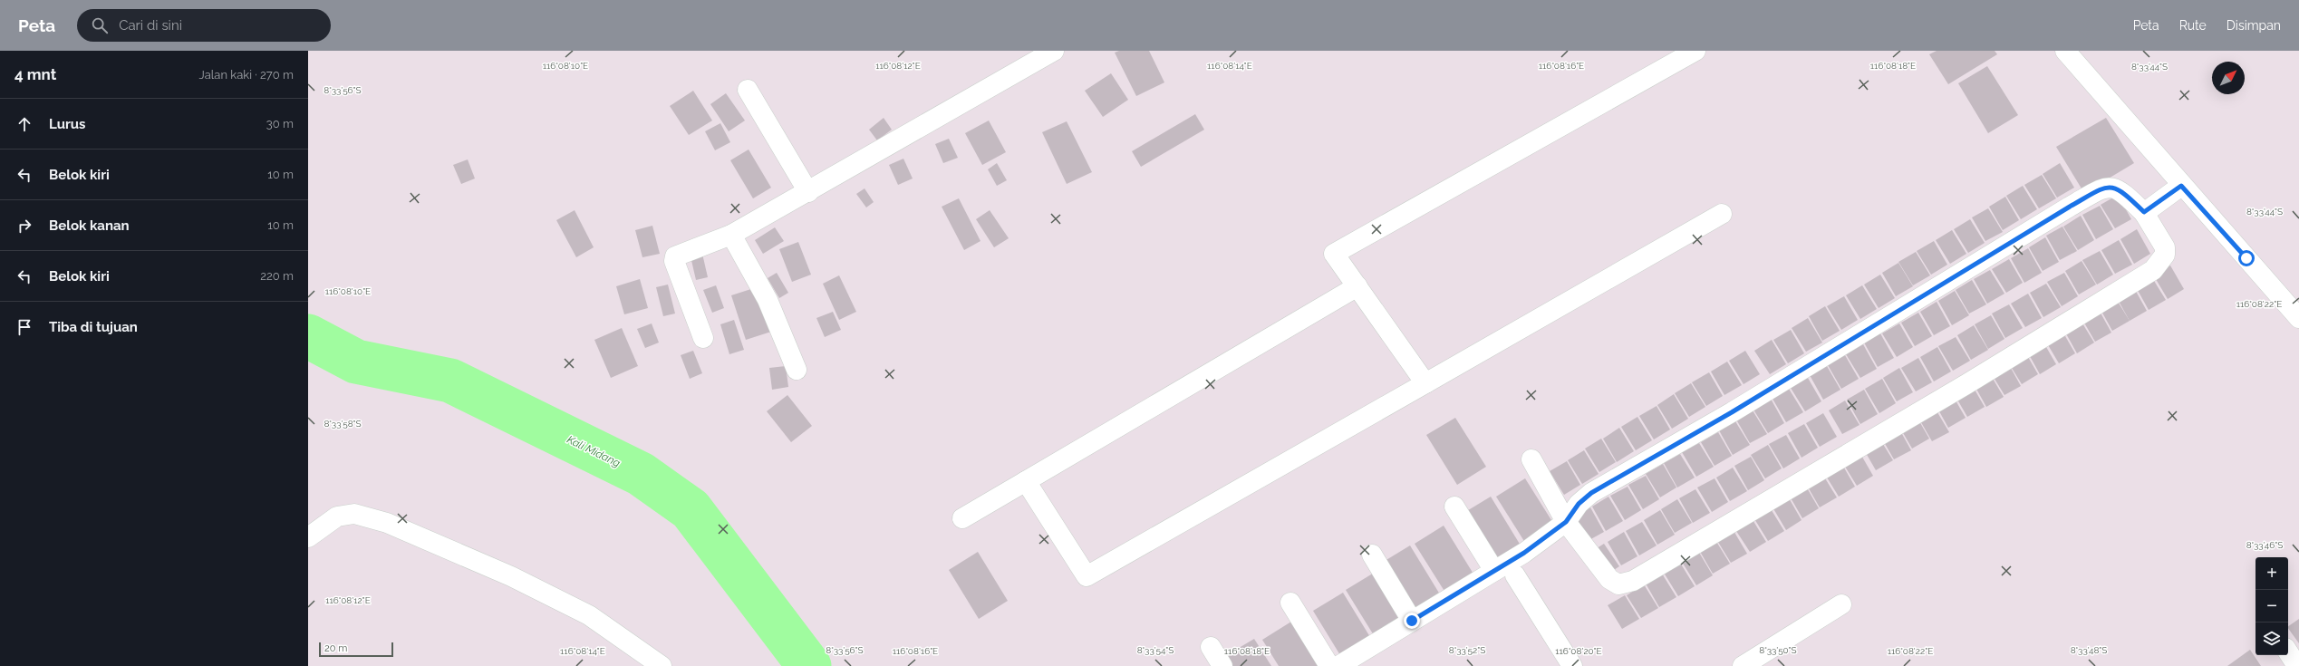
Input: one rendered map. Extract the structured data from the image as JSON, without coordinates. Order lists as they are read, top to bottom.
{
  "water": ["Kali Midang"],
  "scale_bar": "20 m",
  "north": "top right",
  "page": {
    "header": "Peta",
    "search": "Cari di sini",
    "nav": ["Peta", "Rute", "Disimpan"],
    "heading": ["4 mnt", "Jalan kaki · 270 m"],
    "list": [
      ["Lurus", "30 m"],
      ["Belok kiri", "10 m"],
      ["Belok kanan", "10 m"],
      ["Belok kiri", "220 m"],
      "Tiba di tujuan"
    ],
    "map_buttons": ["+", "−"],
    "scale": "20 m"
  },
  "coordinates": [
    "116°08'12\"E",
    "116°08'10\"E",
    "116°08'14\"E",
    "116°08'16\"E",
    "116°08'18\"E",
    "8°33'44\"S",
    "8°33'56\"S",
    "116°08'22\"E",
    "8°33'58\"S",
    "8°33'46\"S",
    "8°33'54\"S",
    "8°33'52\"S",
    "8°33'50\"S",
    "8°33'48\"S",
    "116°08'20\"E"
  ]
}
